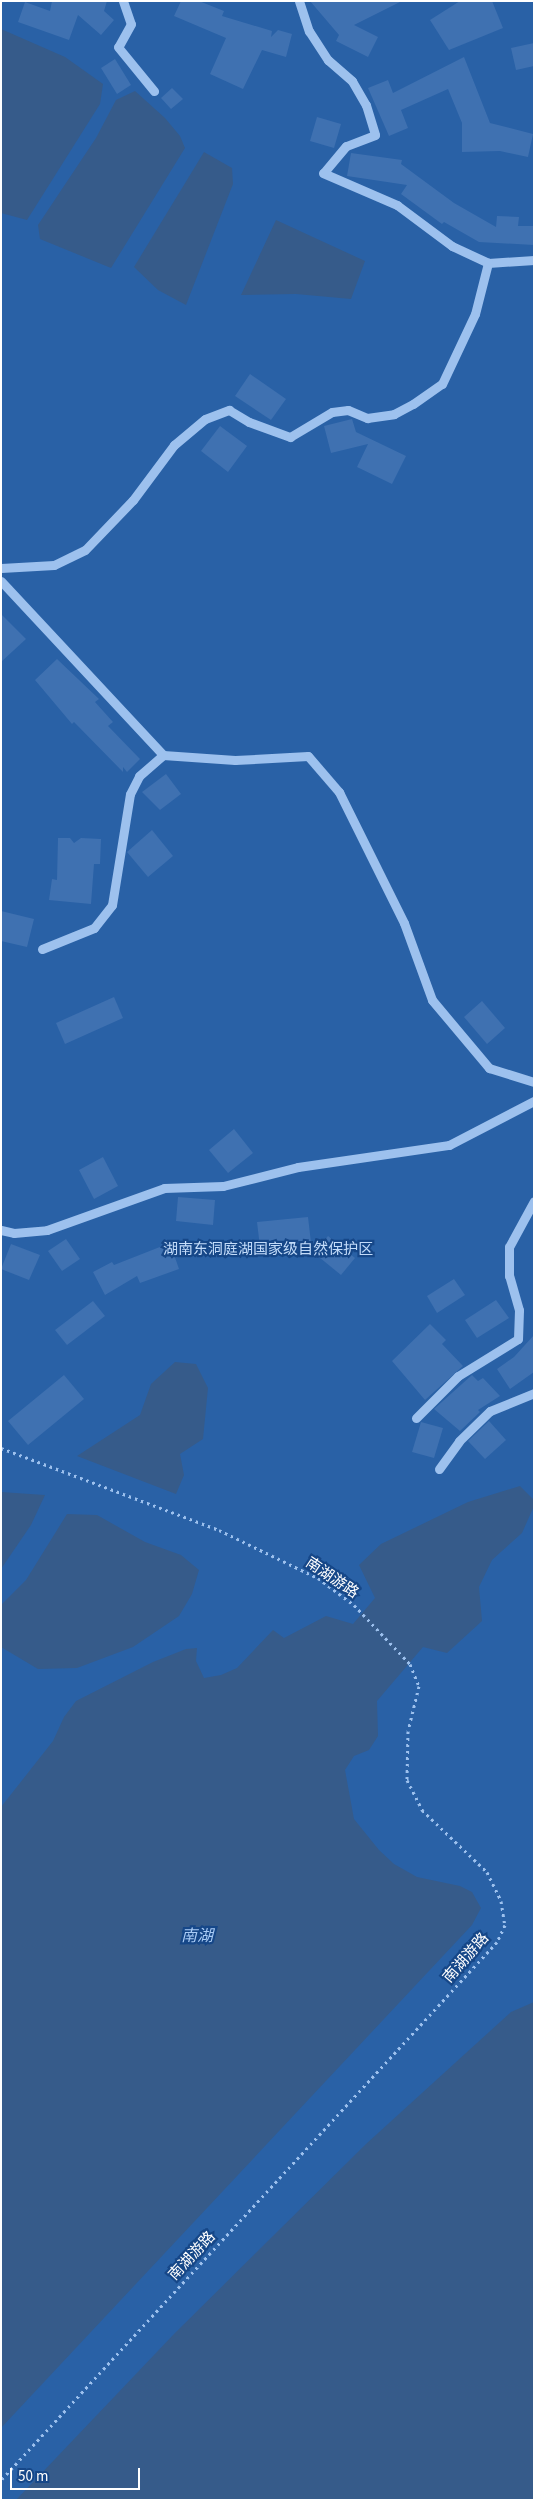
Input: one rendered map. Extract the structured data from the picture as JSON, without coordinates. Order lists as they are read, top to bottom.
{
  "streets": {
    "path": ["南湖游路"]
  },
  "water": ["南湖"],
  "parks": ["湖南东洞庭湖国家级自然保护区"],
  "scale_bar": "50 m"
}
